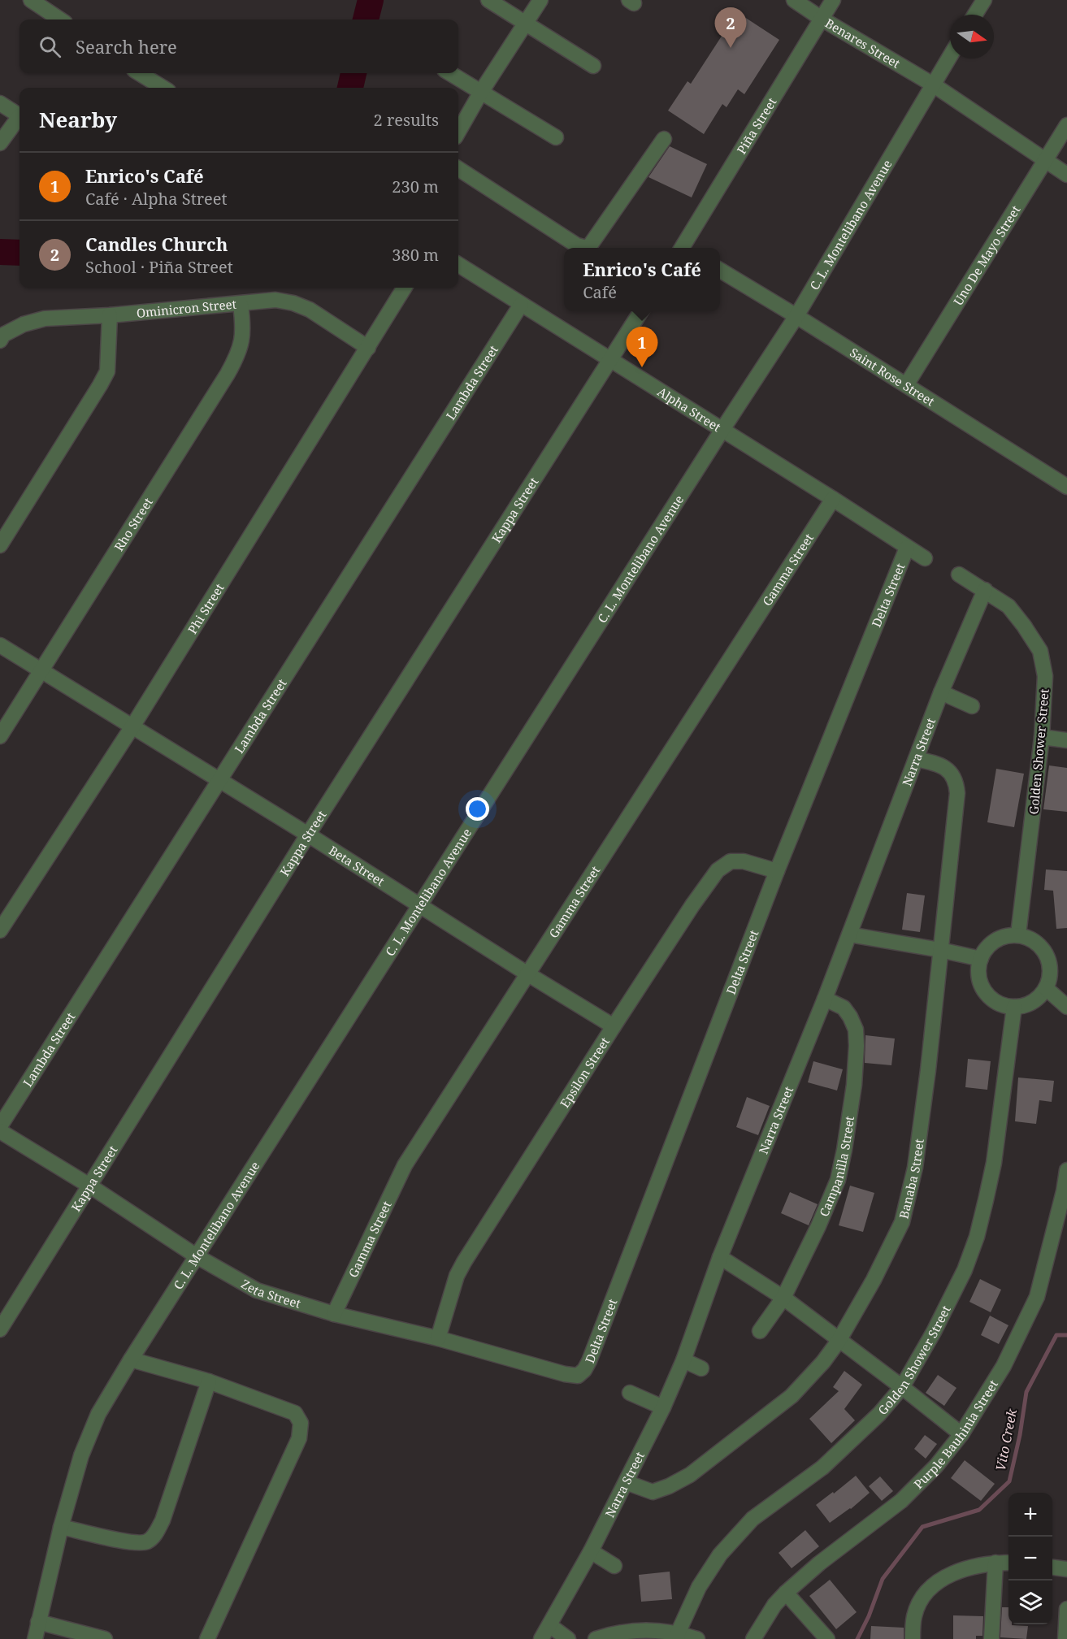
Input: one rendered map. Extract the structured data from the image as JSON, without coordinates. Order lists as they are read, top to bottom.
{
  "streets": {
    "street": [
      "Benares Street",
      "Piña Street",
      "C. L. Montelibano Avenue",
      "Uno De Mayo Street",
      "Ominicron Street",
      "Saint Rose Street",
      "Lambda Street",
      "Alpha Street",
      "Kappa Street",
      "Rho Street",
      "Gamma Street",
      "Delta Street",
      "Phi Street",
      "Golden Shower Street",
      "Narra Street",
      "Beta Street",
      "Epsilon Street",
      "Campanilla Street",
      "Banaba Street",
      "Zeta Street",
      "Purple Bauhinia Street"
    ]
  },
  "crossings": [
    ["Benares Street", "Piña Street"],
    ["Benares Street", "C. L. Montelibano Avenue"],
    ["Benares Street", "Uno De Mayo Street"],
    ["C. L. Montelibano Avenue", "Saint Rose Street"],
    ["C. L. Montelibano Avenue", "Alpha Street"],
    ["C. L. Montelibano Avenue", "Beta Street"],
    ["C. L. Montelibano Avenue", "Zeta Street"],
    ["Uno De Mayo Street", "Saint Rose Street"],
    ["Ominicron Street", "Rho Street"],
    ["Ominicron Street", "Phi Street"],
    ["Lambda Street", "Alpha Street"],
    ["Lambda Street", "Beta Street"],
    ["Alpha Street", "Kappa Street"],
    ["Alpha Street", "Gamma Street"],
    ["Alpha Street", "Delta Street"],
    ["Kappa Street", "Beta Street"],
    ["Kappa Street", "Zeta Street"],
    ["Rho Street", "Beta Street"],
    ["Gamma Street", "Beta Street"],
    ["Gamma Street", "Zeta Street"],
    ["Delta Street", "Epsilon Street"],
    ["Delta Street", "Zeta Street"],
    ["Phi Street", "Beta Street"],
    ["Golden Shower Street", "Narra Street"],
    ["Narra Street", "Campanilla Street"],
    ["Narra Street", "Banaba Street"],
    ["Beta Street", "Epsilon Street"],
    ["Epsilon Street", "Zeta Street"]
  ],
  "water": ["Vito Creek"],
  "north": "right",
  "page": {
    "pins": ["2", "1"],
    "search": "Search here",
    "heading": ["Nearby", "2 results"],
    "list": [
      {
        "mark": "1",
        "name": "Enrico's Café",
        "note": "Café · Alpha Street",
        "value": "230 m"
      },
      {
        "mark": "2",
        "name": "Candles Church",
        "note": "School · Piña Street",
        "value": "380 m"
      }
    ],
    "popup": ["Enrico's Café", "Café"],
    "map_buttons": ["+", "−"]
  }
}
